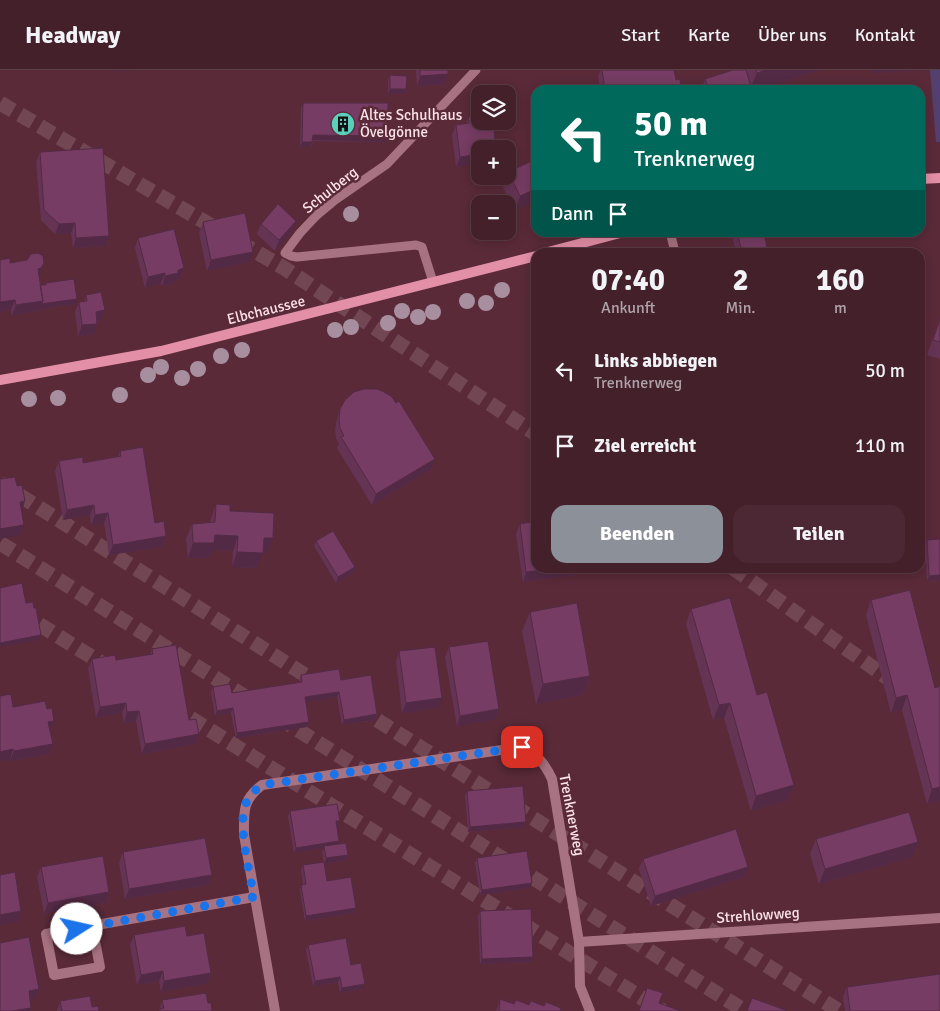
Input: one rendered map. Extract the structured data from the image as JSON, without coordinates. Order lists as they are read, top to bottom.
{
  "streets": {
    "main road": ["Elbchaussee"],
    "street": ["Trenknerweg", "Strehlowweg"],
    "lane": ["Schulberg"]
  },
  "crossings": [
    ["Schulberg", "Elbchaussee"],
    ["Trenknerweg", "Strehlowweg"]
  ],
  "places": {
    "building": ["Altes Schulhaus Övelgönne"]
  },
  "page": {
    "header": "Headway",
    "nav": [
      "Start",
      "Karte",
      "Über uns",
      "Kontakt"
    ],
    "map_buttons": ["+", "−"],
    "turn": ["50 m", "Trenknerweg"],
    "then": "Dann",
    "eta": [
      "07:40",
      "Ankunft",
      "2",
      "Min.",
      "160",
      "m"
    ],
    "list": [
      {
        "name": "Links abbiegen",
        "note": "Trenknerweg",
        "value": "50 m"
      },
      {
        "name": "Ziel erreicht",
        "value": "110 m"
      }
    ],
    "buttons": ["Beenden", "Teilen"]
  }
}
